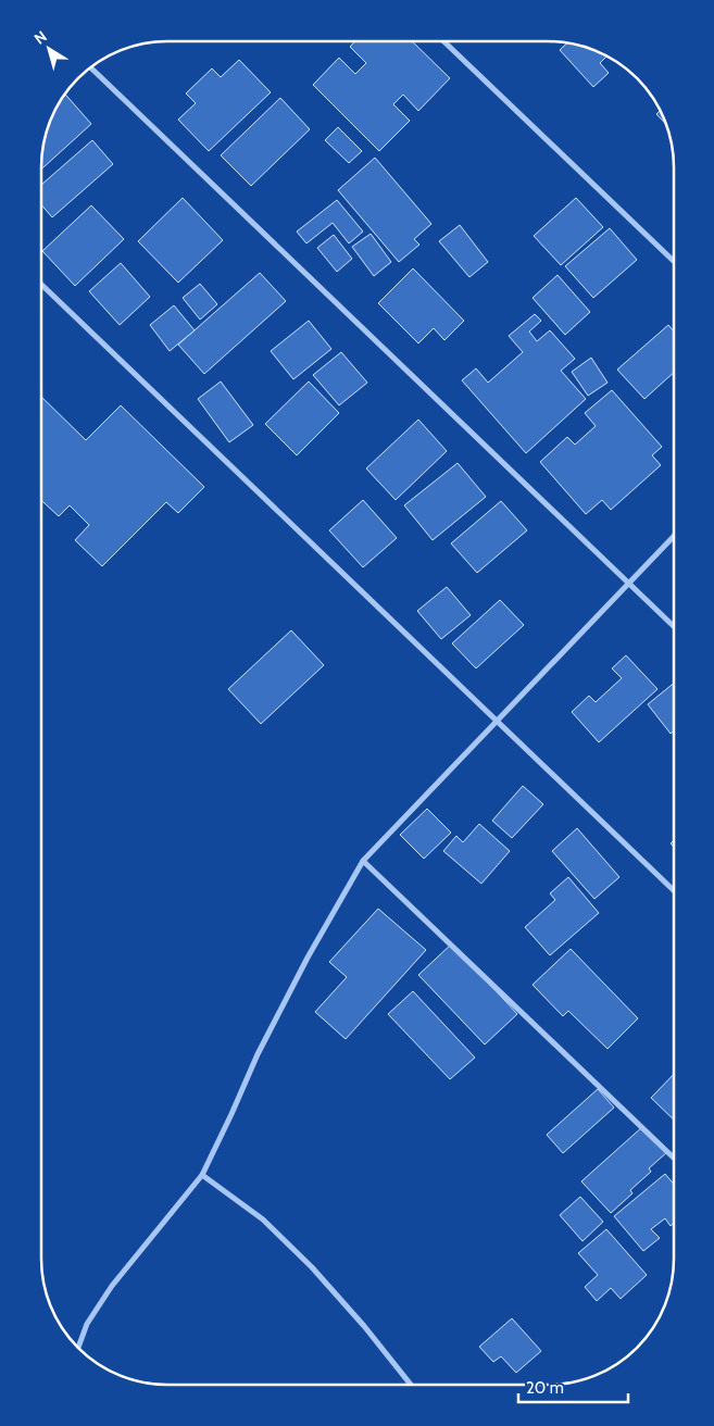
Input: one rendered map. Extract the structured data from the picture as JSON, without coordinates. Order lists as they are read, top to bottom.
{
  "scale_bar": "20 m",
  "north": "top left"
}
